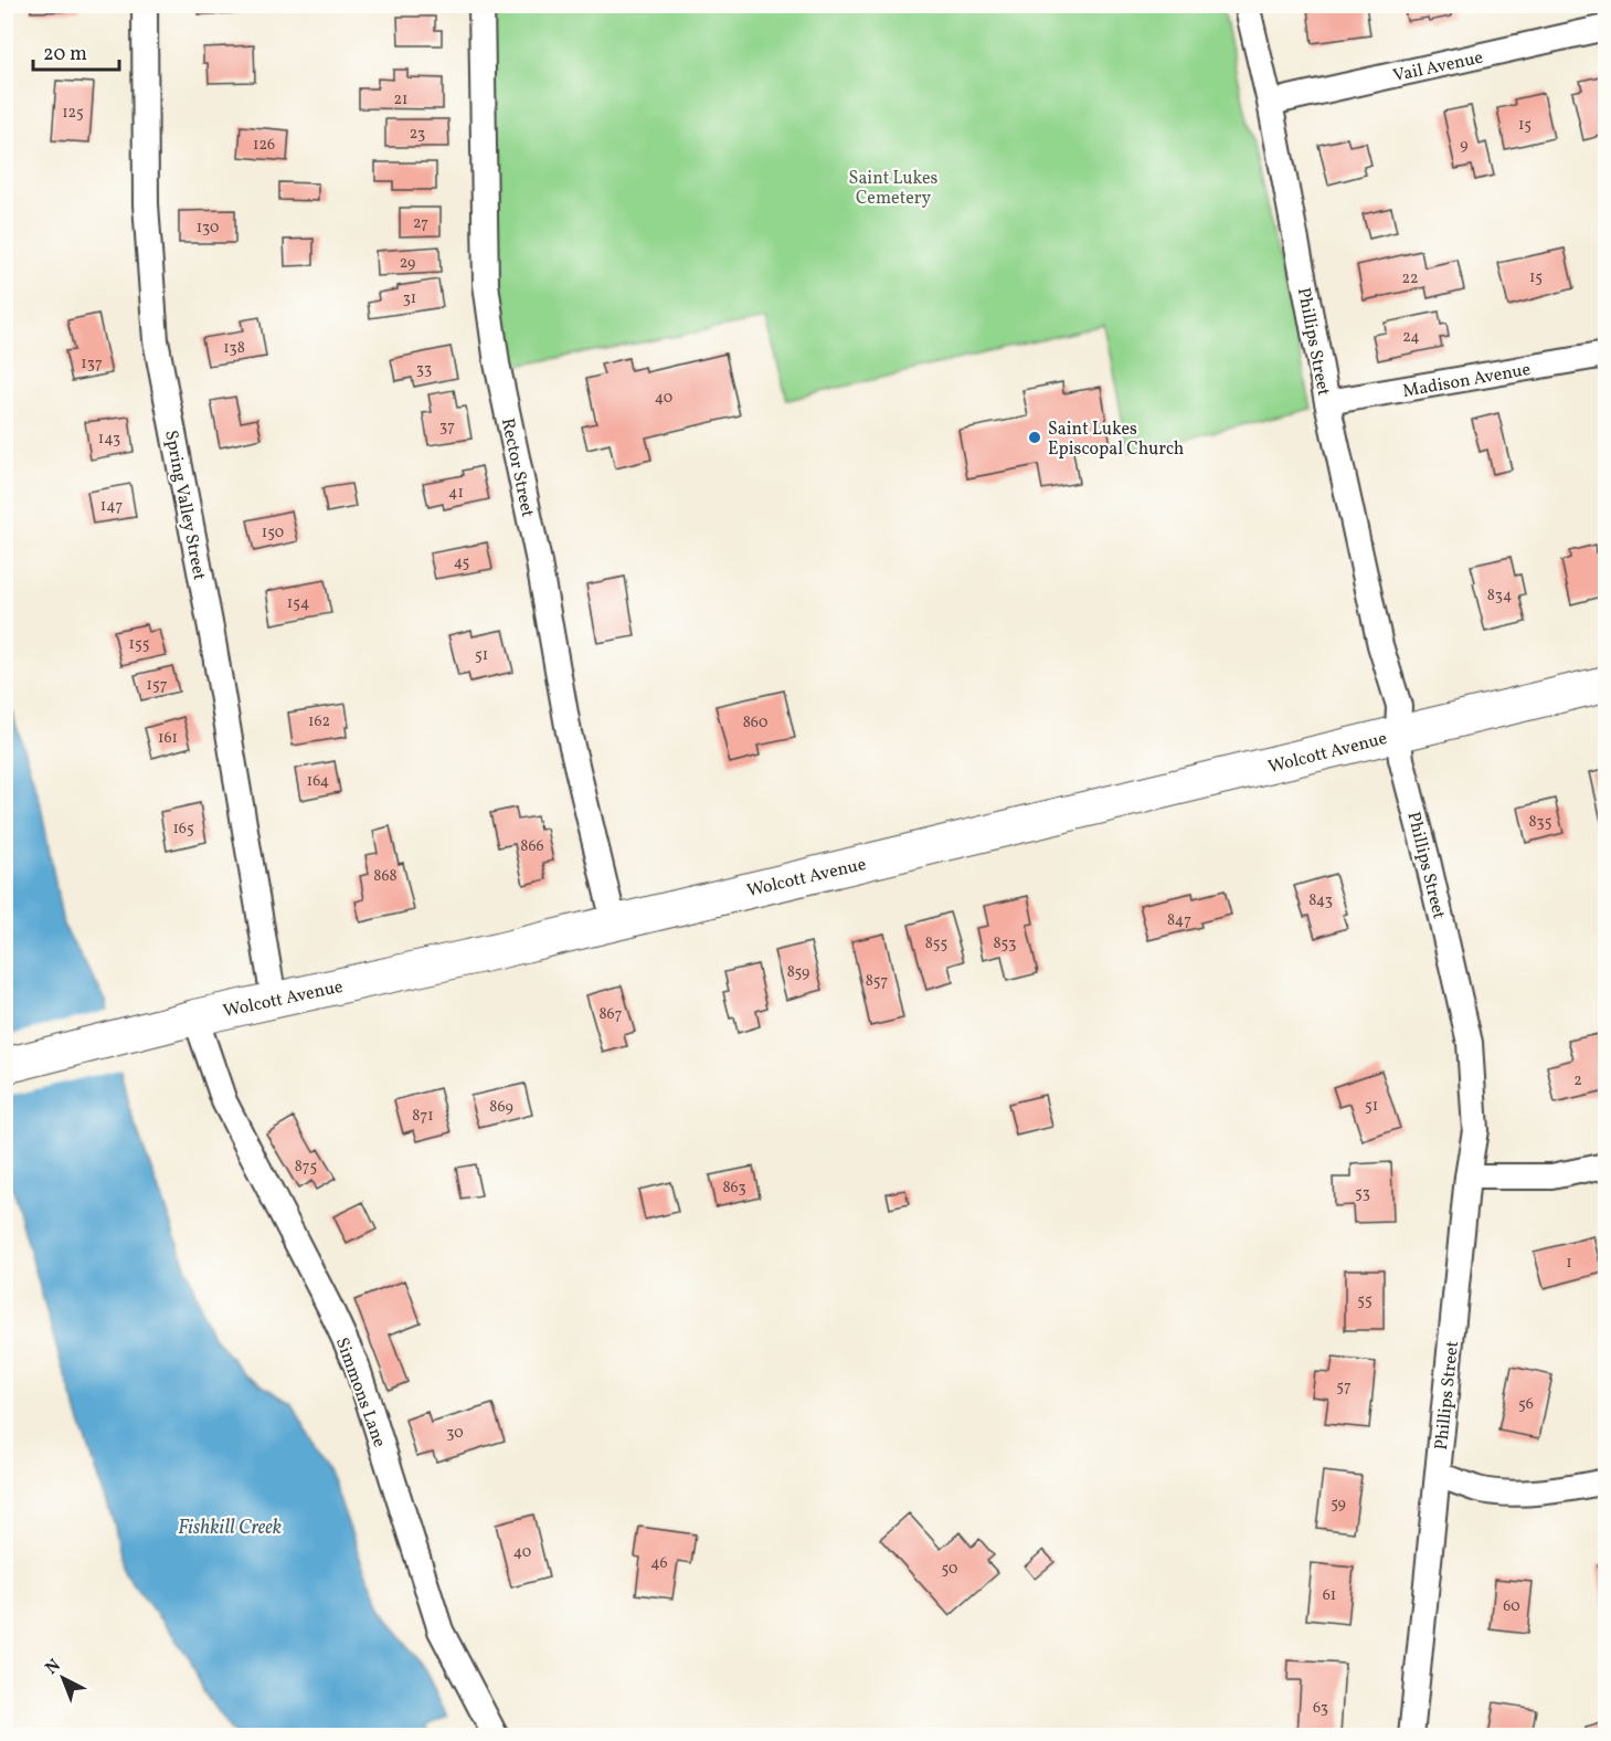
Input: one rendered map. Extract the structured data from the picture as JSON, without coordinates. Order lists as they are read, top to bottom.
{
  "streets": {
    "main road": ["Wolcott Avenue"],
    "street": [
      "Vail Avenue",
      "Phillips Street",
      "Madison Avenue",
      "Rector Street",
      "Spring Valley Street",
      "Simmons Lane"
    ]
  },
  "crossings": [
    ["Vail Avenue", "Phillips Street"],
    ["Phillips Street", "Madison Avenue"],
    ["Phillips Street", "Wolcott Avenue"],
    ["Rector Street", "Wolcott Avenue"],
    ["Spring Valley Street", "Wolcott Avenue"],
    ["Wolcott Avenue", "Simmons Lane"]
  ],
  "water": ["Fishkill Creek"],
  "parks": ["Saint Lukes Cemetery"],
  "places": ["Saint Lukes Episcopal Church"],
  "house_numbers": [
    "21",
    "125",
    "15",
    "23",
    "126",
    "9",
    "27",
    "130",
    "29",
    "15",
    "22",
    "31",
    "24",
    "138",
    "137",
    "33",
    "40",
    "37",
    "143",
    "41",
    "147",
    "150",
    "45",
    "834",
    "154",
    "155",
    "51",
    "157",
    "162",
    "860",
    "161",
    "164",
    "835",
    "165",
    "866",
    "868",
    "843",
    "847",
    "855",
    "853",
    "859",
    "857",
    "867",
    "2",
    "51",
    "869",
    "871",
    "875",
    "863",
    "53",
    "1",
    "55",
    "57",
    "56",
    "30",
    "59",
    "40",
    "46",
    "50",
    "61",
    "60",
    "63"
  ],
  "scale_bar": "20 m",
  "north": "top left"
}
